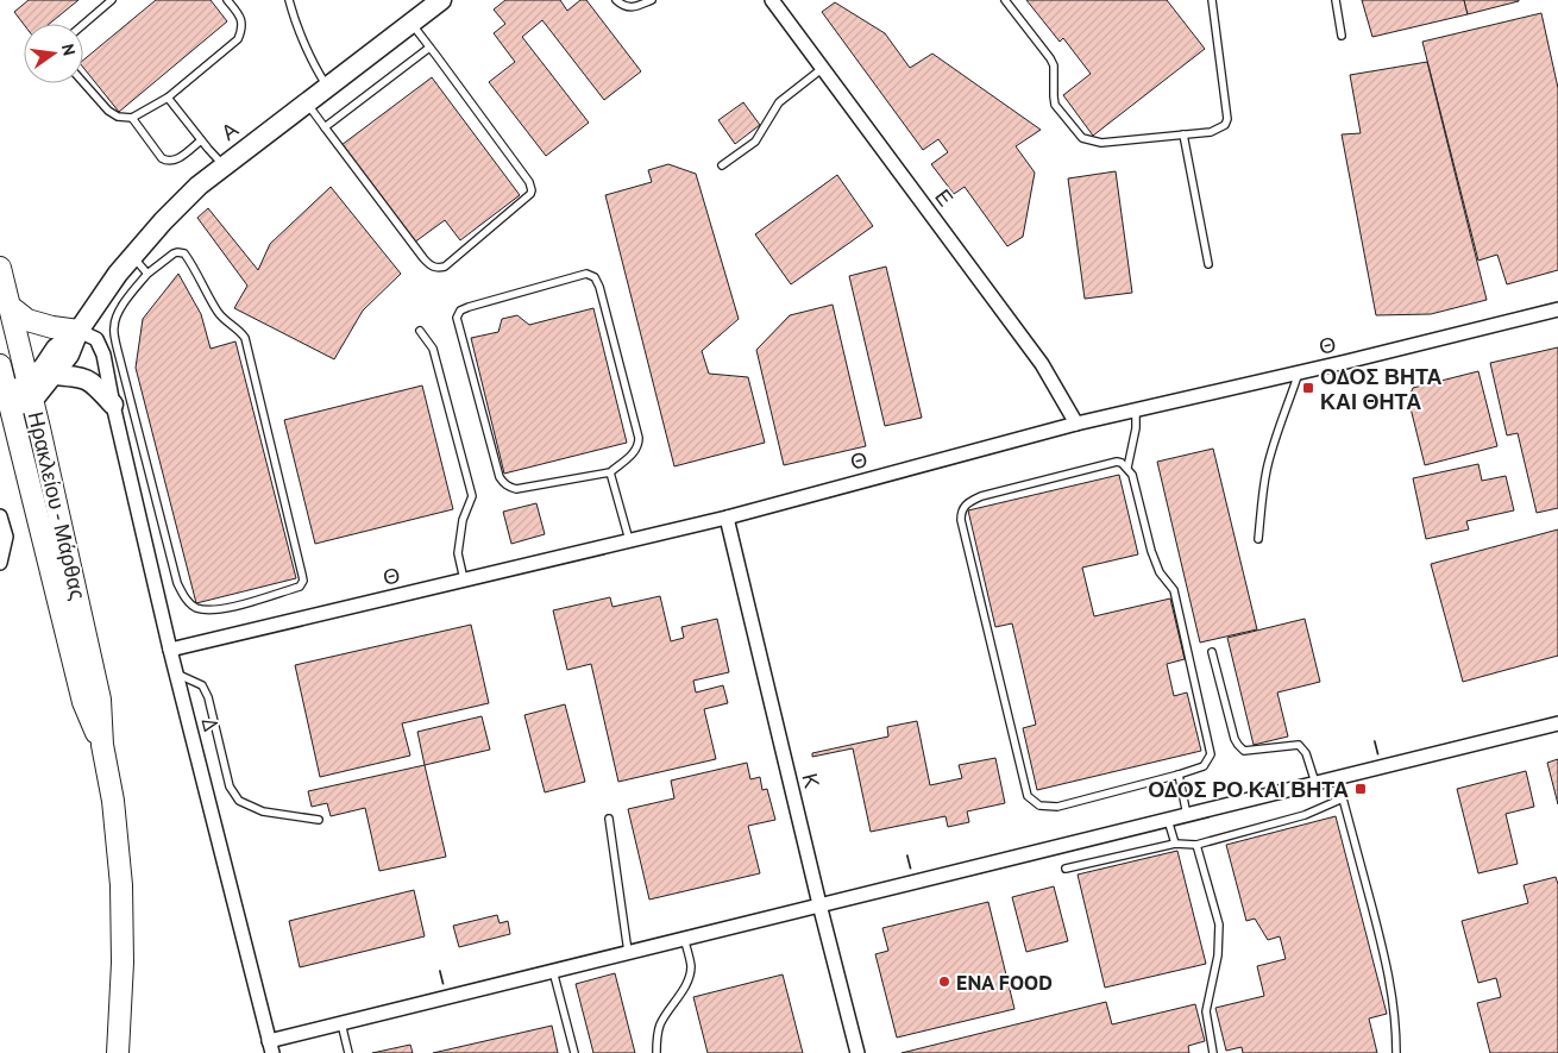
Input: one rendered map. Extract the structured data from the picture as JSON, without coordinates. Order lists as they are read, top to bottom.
{
  "streets": {
    "main road": ["Ηρακλείου - Μάρθας"],
    "street": [
      "Α",
      "Ε",
      "Θ",
      "Δ",
      "Ι",
      "Κ"
    ]
  },
  "crossings": [
    ["Α", "Ηρακλείου - Μάρθας"],
    ["Α", "Δ"],
    ["Ε", "Θ"],
    ["Θ", "Δ"],
    ["Θ", "Κ"],
    ["Δ", "Ι"],
    ["Ι", "Κ"]
  ],
  "places": {
    "transit": ["ΟΔΟΣ ΒΗΤΑ ΚΑΙ ΘΗΤΑ", "ΟΔΟΣ ΡΟ ΚΑΙ ΒΗΤΑ"],
    "other": ["ENA FOOD"]
  },
  "north": "right"
}
